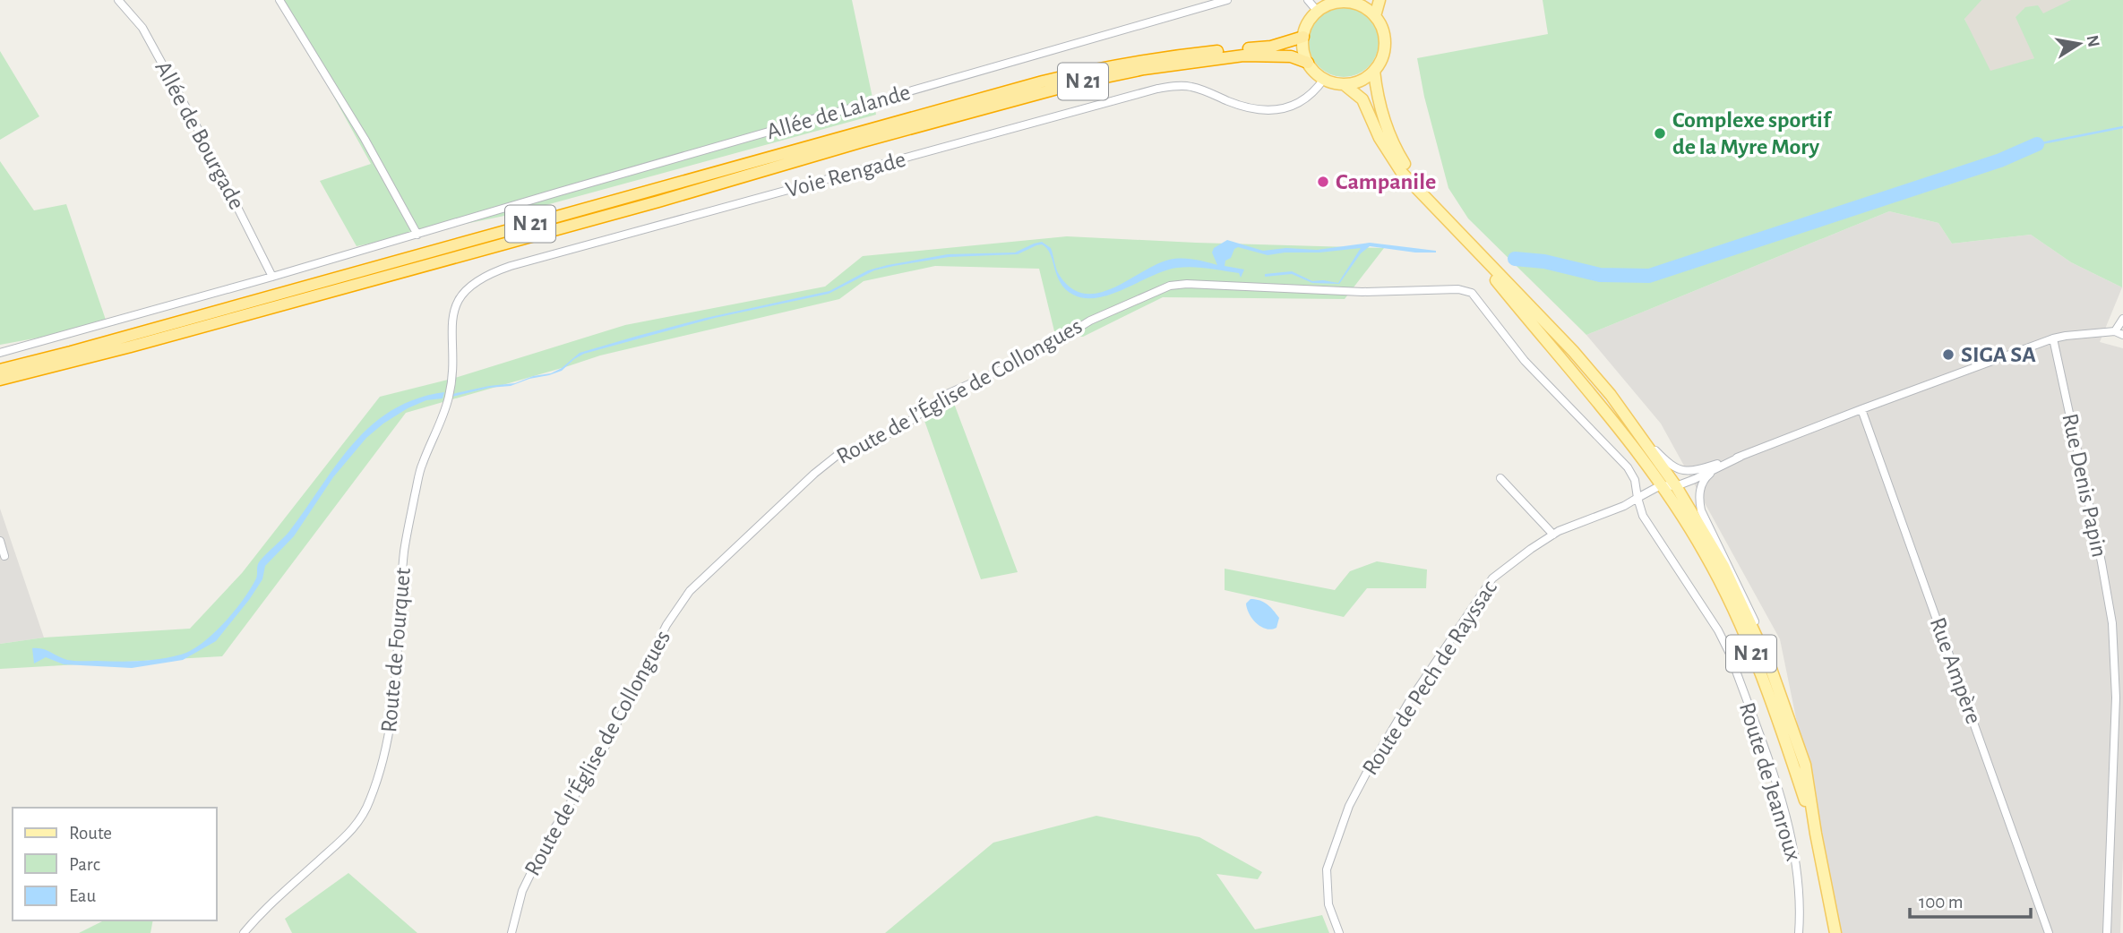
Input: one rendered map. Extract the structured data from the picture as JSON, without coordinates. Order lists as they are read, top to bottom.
{
  "streets": {
    "highway": ["N 21"],
    "street": [
      "Allée de Lalande",
      "Allée de Bourgade",
      "Voie Rengade",
      "Route de l’Église de Collongues",
      "Rue Denis Papin",
      "Route de Fourquet",
      "Rue Ampère",
      "Route de Pech de Rayssac",
      "Route de Jeanroux"
    ]
  },
  "crossings": [
    ["N 21", "Voie Rengade"],
    ["Allée de Lalande", "Allée de Bourgade"],
    ["Voie Rengade", "Route de Fourquet"],
    ["Route de l’Église de Collongues", "Route de Jeanroux"],
    ["Route de Pech de Rayssac", "Route de Jeanroux"]
  ],
  "places": ["Complexe sportif de la Myre Mory", "Campanile", "SIGA SA"],
  "legend": ["Route", "Parc", "Eau"],
  "scale_bar": "100 m",
  "north": "right"
}
